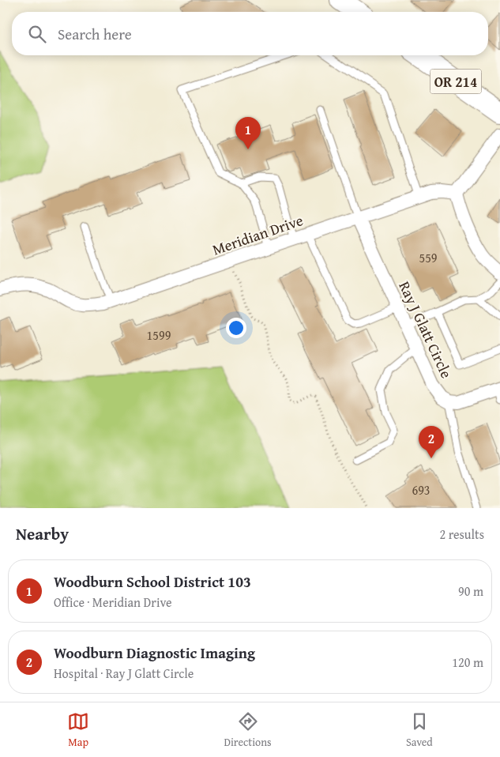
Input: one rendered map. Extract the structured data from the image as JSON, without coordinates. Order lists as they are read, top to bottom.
{
  "streets": {
    "main road": ["OR 214"],
    "street": ["Meridian Drive", "Ray J Glatt Circle"]
  },
  "crossings": [
    ["Meridian Drive", "Ray J Glatt Circle"]
  ],
  "house_numbers": ["559", "1599", "693"],
  "page": {
    "search": "Search here",
    "pins": ["1", "2"],
    "heading": ["Nearby", "2 results"],
    "list": [
      {
        "mark": "1",
        "name": "Woodburn School District 103",
        "note": "Office · Meridian Drive",
        "value": "90 m"
      },
      {
        "mark": "2",
        "name": "Woodburn Diagnostic Imaging",
        "note": "Hospital · Ray J Glatt Circle",
        "value": "120 m"
      }
    ],
    "nav": ["Map", "Directions", "Saved"]
  }
}
